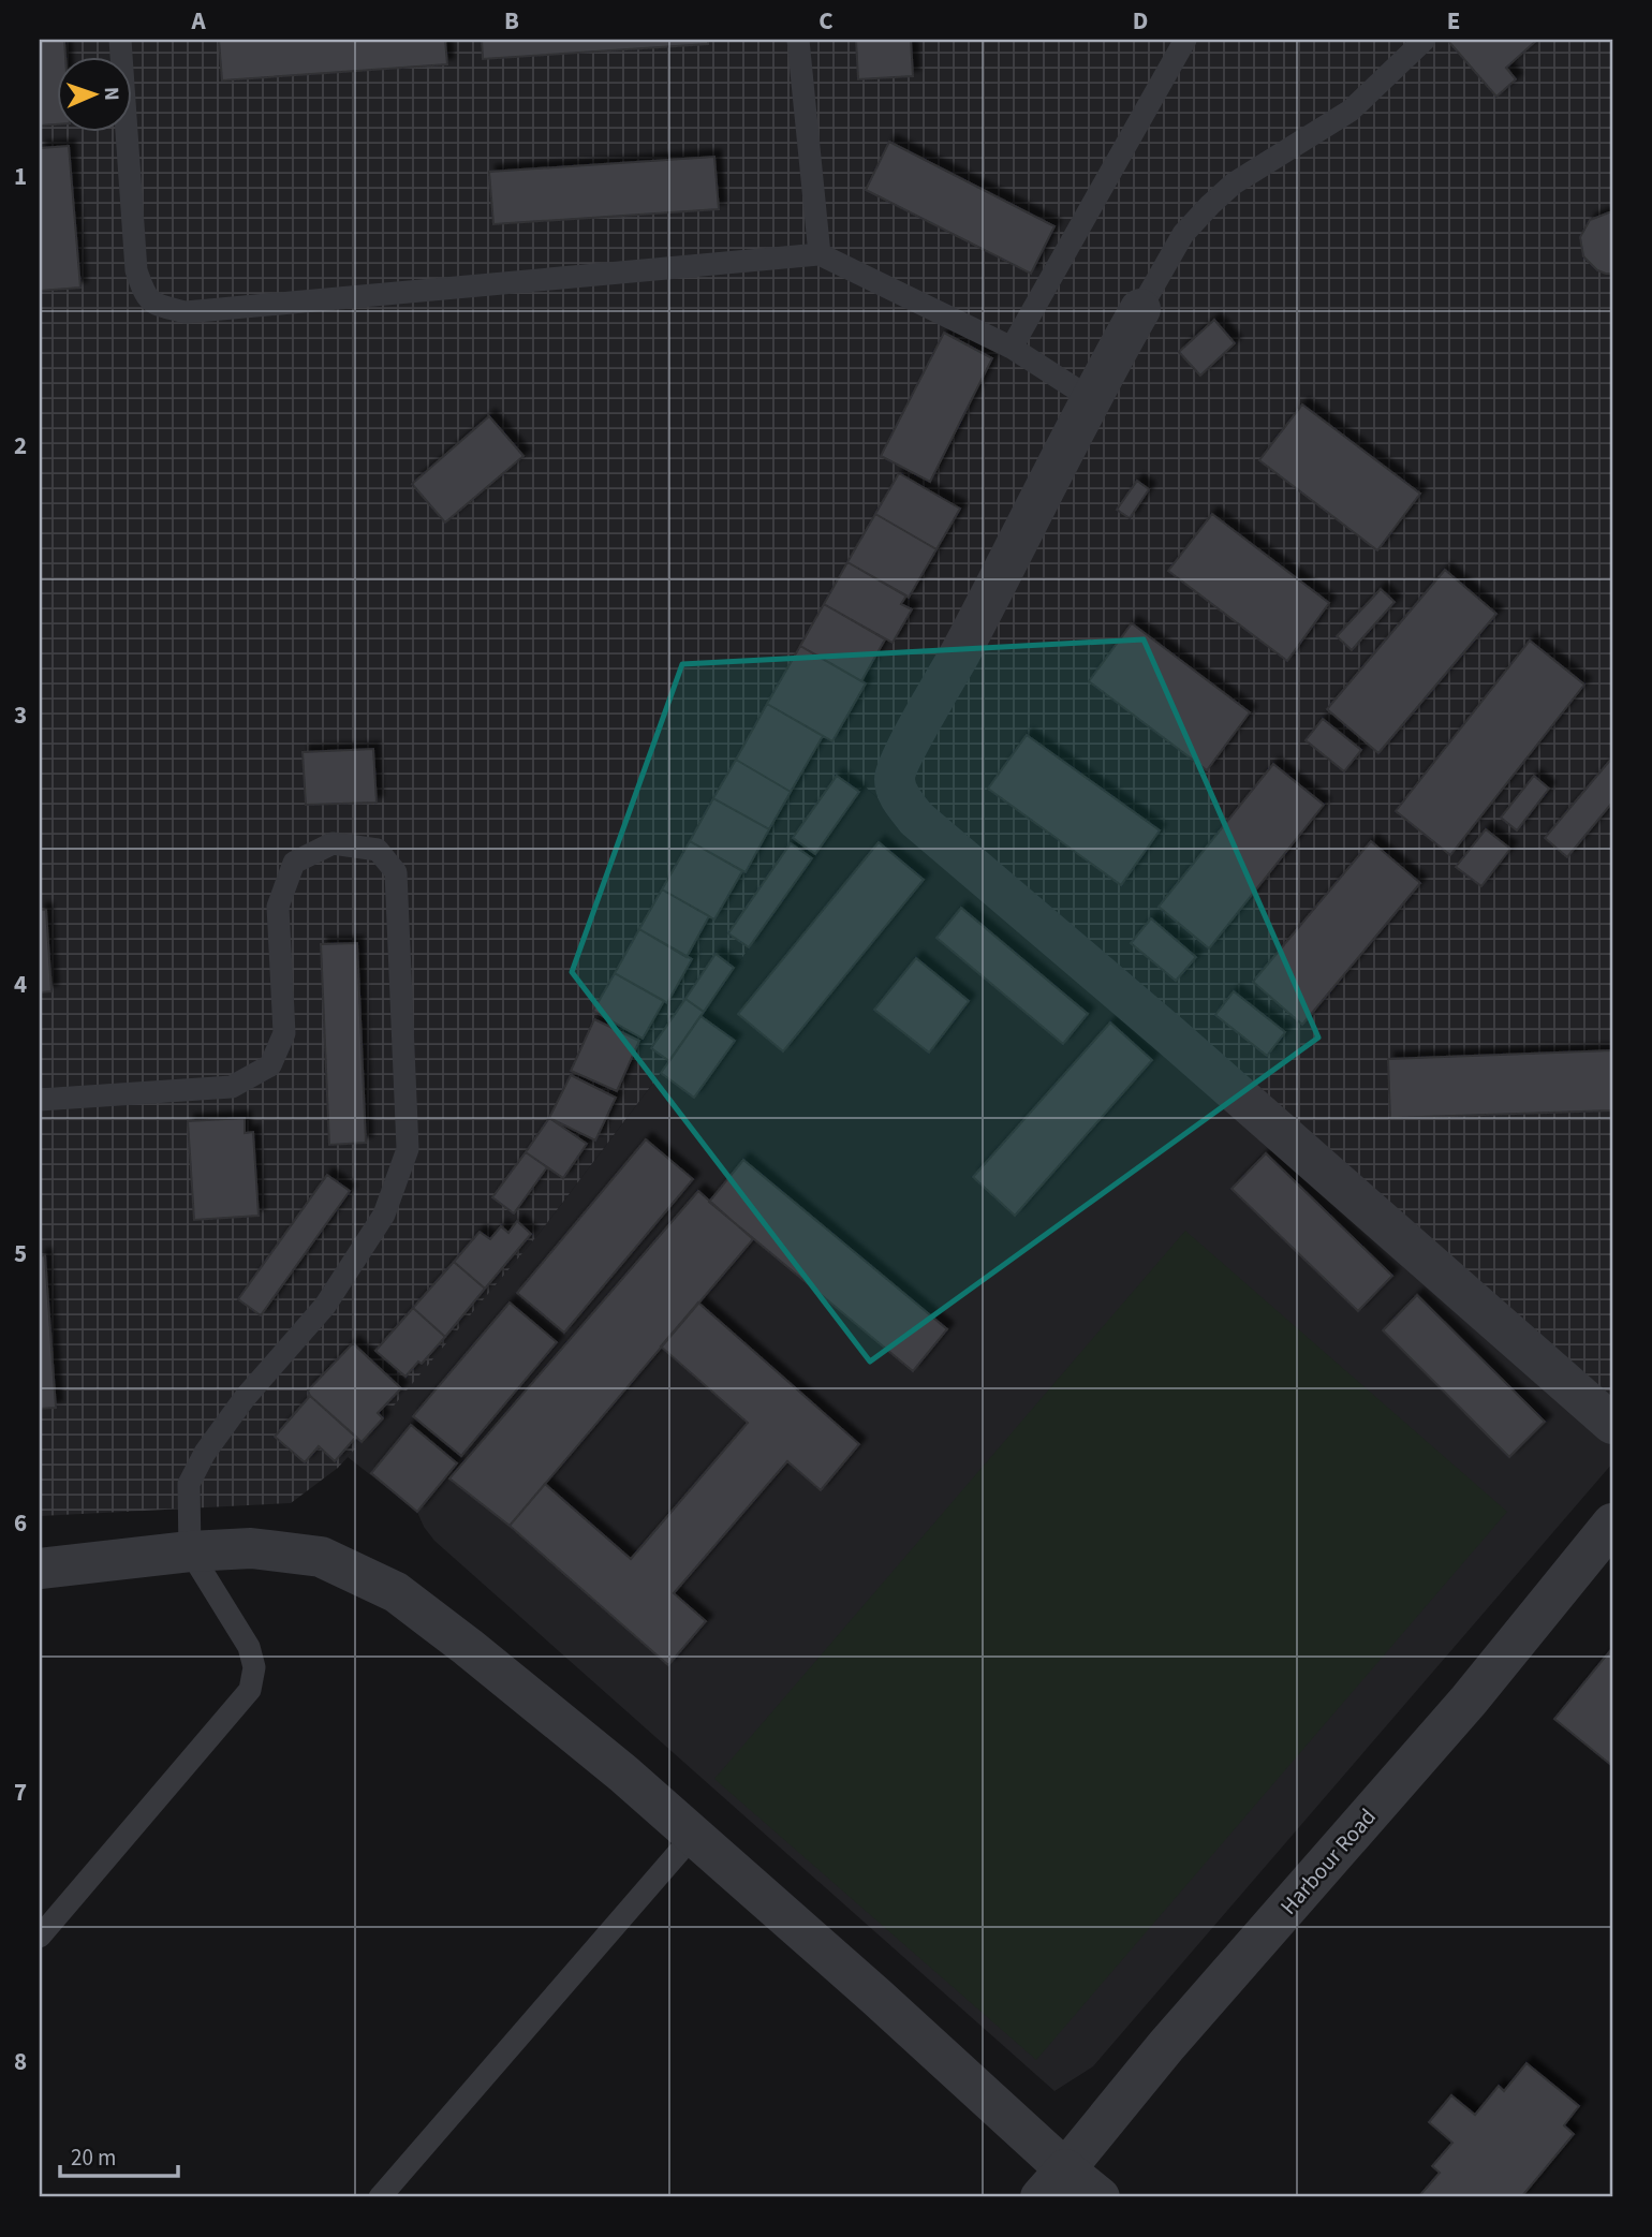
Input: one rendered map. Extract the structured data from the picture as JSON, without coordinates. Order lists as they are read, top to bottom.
{
  "streets": {
    "street": ["Harbour Road"]
  },
  "scale_bar": "20 m",
  "north": "right",
  "grid": {
    "columns": [
      "A",
      "B",
      "C",
      "D",
      "E"
    ],
    "rows": [
      "1",
      "2",
      "3",
      "4",
      "5",
      "6",
      "7",
      "8"
    ]
  }
}
